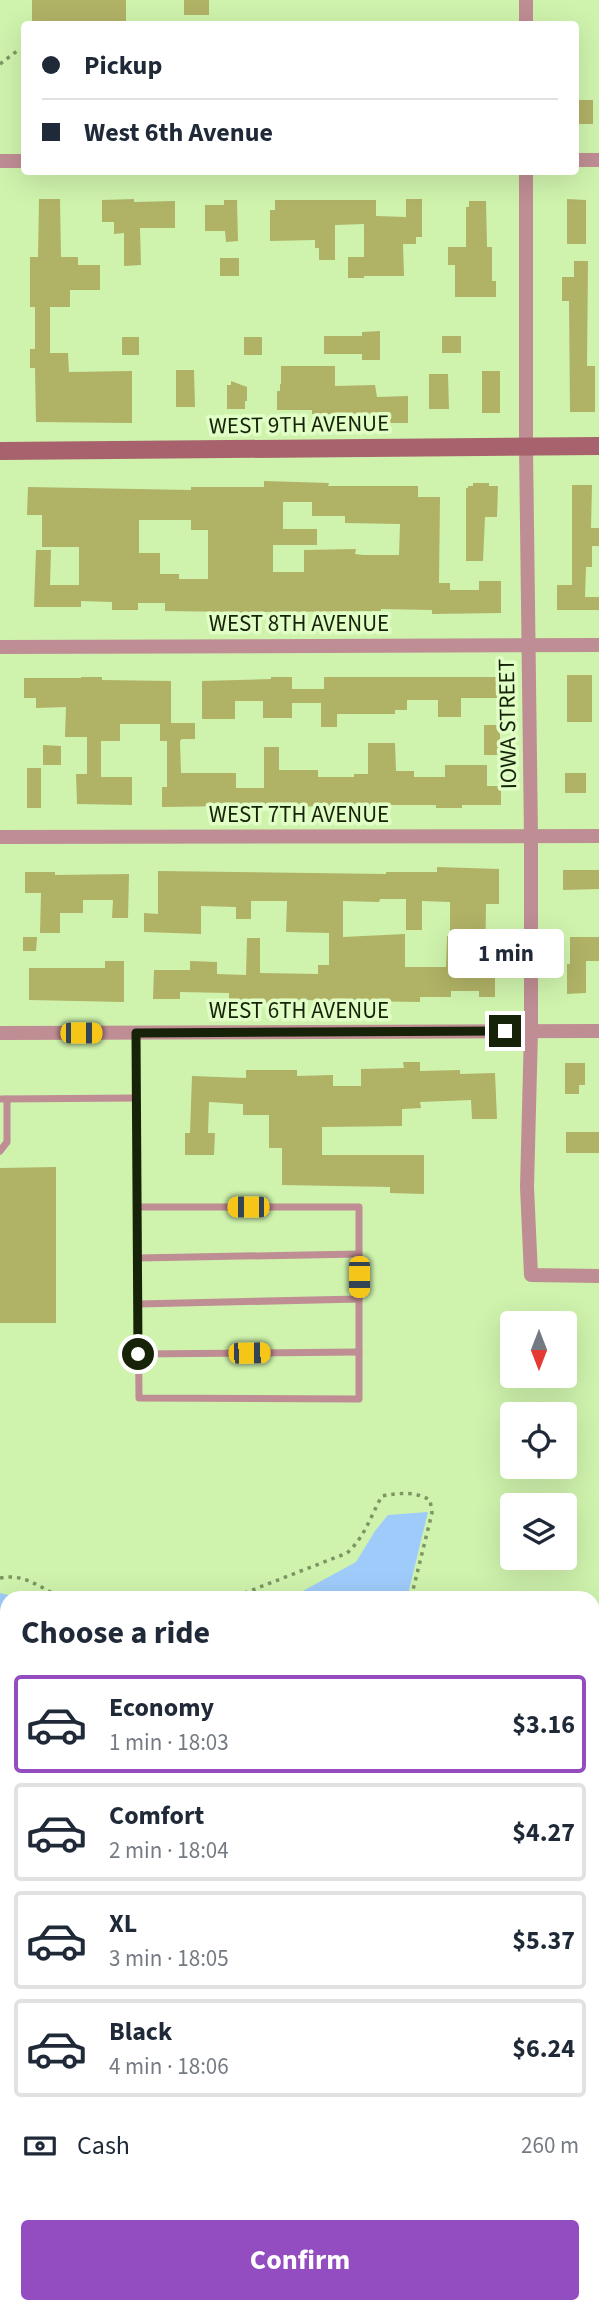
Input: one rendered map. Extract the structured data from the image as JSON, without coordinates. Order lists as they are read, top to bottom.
{
  "streets": {
    "main road": ["WEST 9TH AVENUE"],
    "street": [
      "WEST 8TH AVENUE",
      "IOWA STREET",
      "WEST 7TH AVENUE",
      "WEST 6TH AVENUE"
    ]
  },
  "crossings": [
    ["WEST 9TH AVENUE", "IOWA STREET"],
    ["WEST 8TH AVENUE", "IOWA STREET"],
    ["IOWA STREET", "WEST 7TH AVENUE"],
    ["IOWA STREET", "WEST 6TH AVENUE"]
  ],
  "north": "bottom",
  "page": {
    "banner": ["Pickup", "West 6th Avenue"],
    "bubble": "1 min",
    "heading": "Choose a ride",
    "list": [
      {
        "name": "Economy",
        "note": "1 min · 18:03",
        "value": "$3.16"
      },
      {
        "name": "Comfort",
        "note": "2 min · 18:04",
        "value": "$4.27"
      },
      {
        "name": "XL",
        "note": "3 min · 18:05",
        "value": "$5.37"
      },
      {
        "name": "Black",
        "note": "4 min · 18:06",
        "value": "$6.24"
      }
    ],
    "pay": ["Cash", "260 m"],
    "buttons": "Confirm"
  }
}
